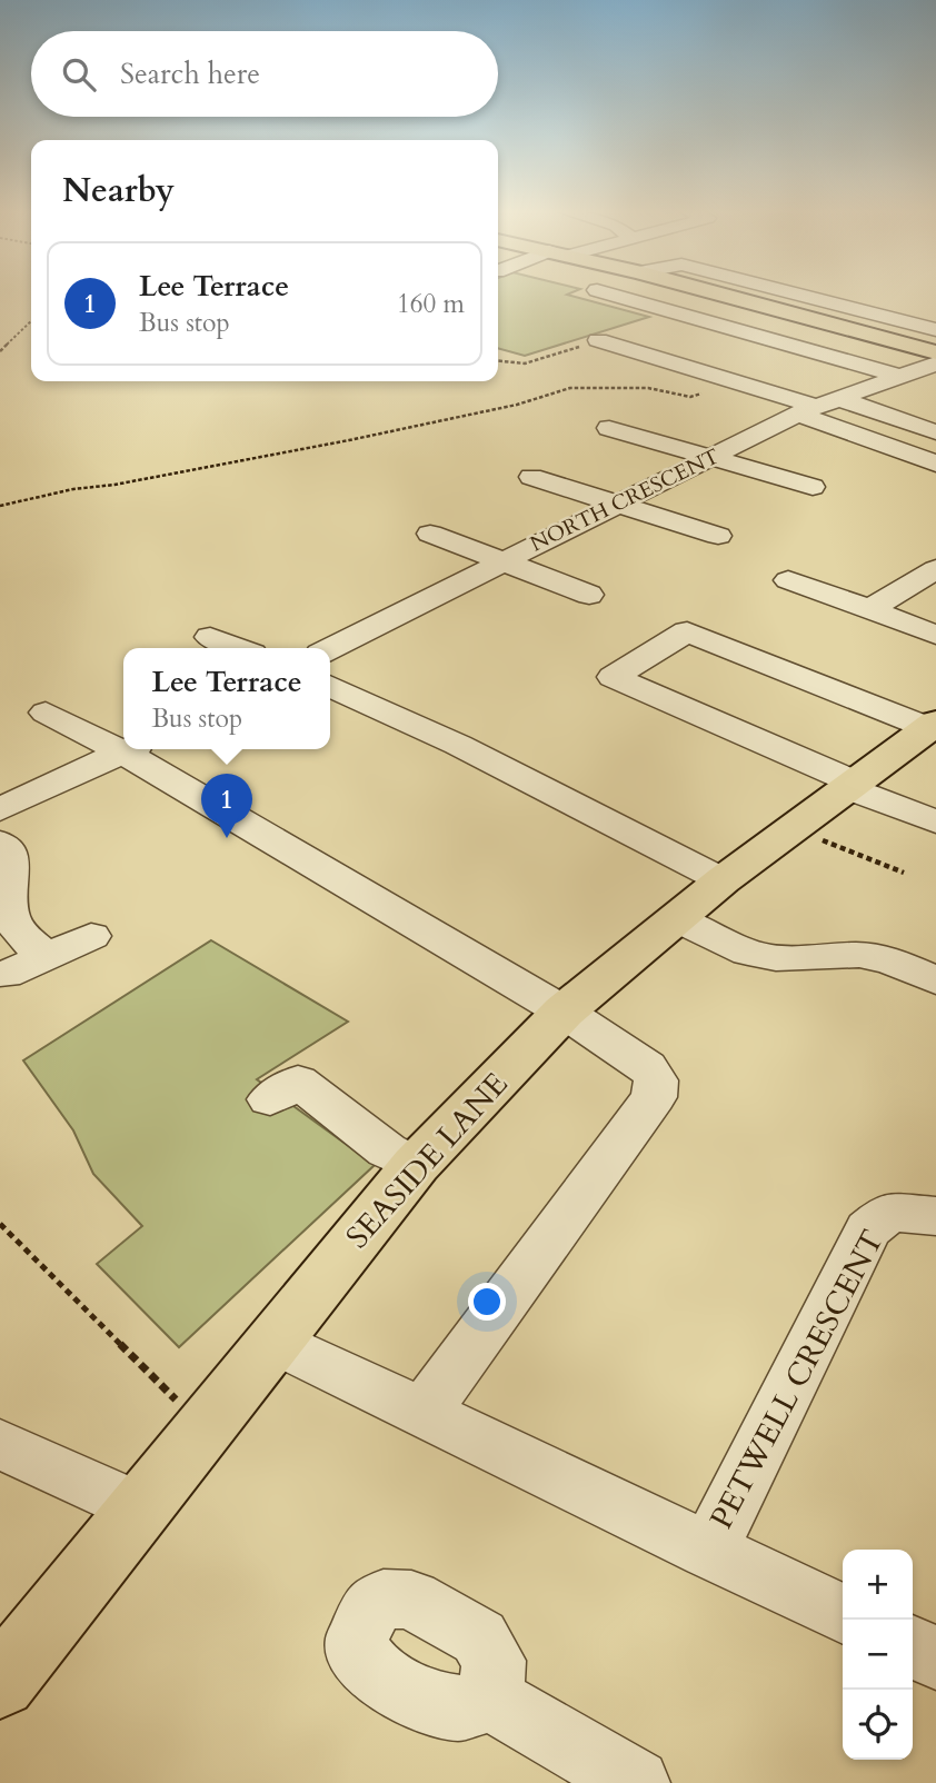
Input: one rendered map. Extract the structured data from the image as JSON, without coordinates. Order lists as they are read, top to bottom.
{
  "streets": {
    "main road": ["SEASIDE LANE"],
    "street": ["NORTH CRESCENT", "PETWELL CRESCENT"]
  },
  "crossings": [
    ["SEASIDE LANE", "PETWELL CRESCENT"]
  ],
  "page": {
    "search": "Search here",
    "heading": "Nearby",
    "list": [
      {
        "mark": "1",
        "name": "Lee Terrace",
        "note": "Bus stop",
        "value": "160 m"
      }
    ],
    "popup": ["Lee Terrace", "Bus stop"],
    "pins": "1",
    "map_buttons": ["+", "−"]
  }
}
